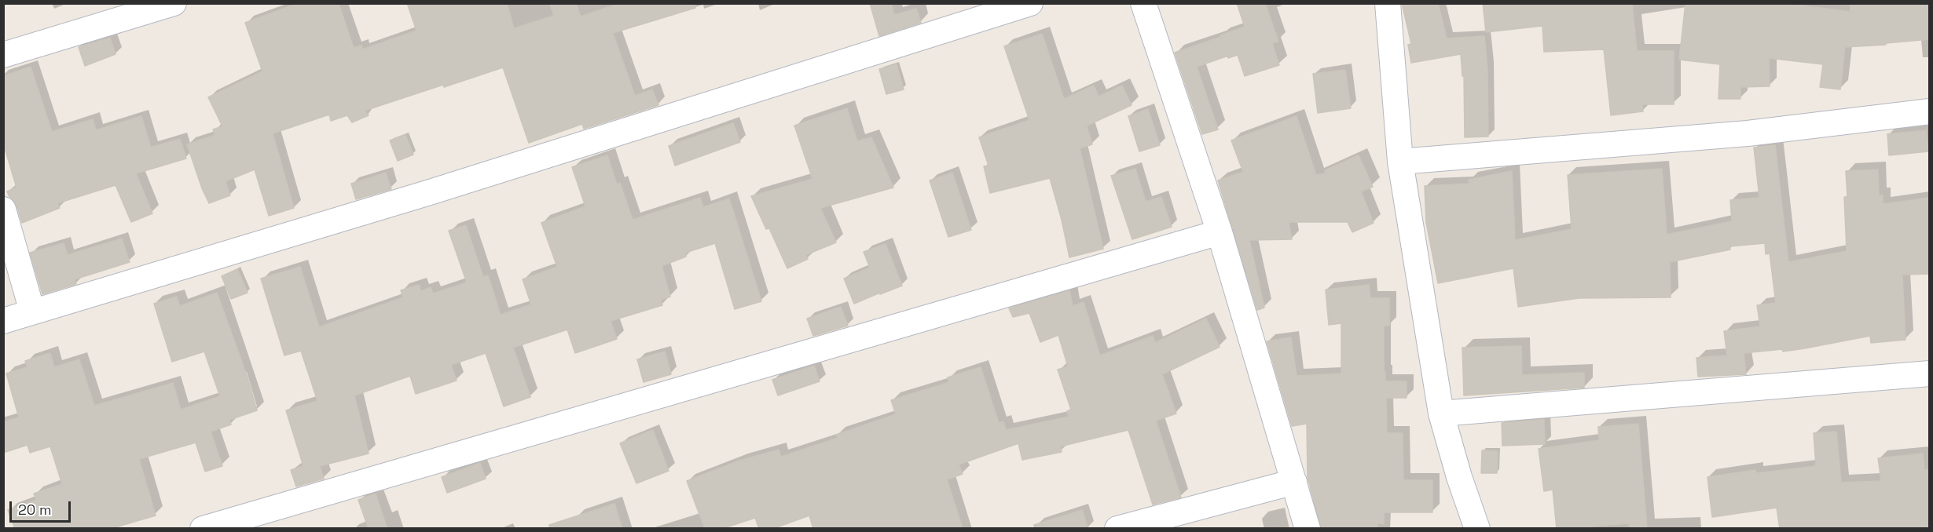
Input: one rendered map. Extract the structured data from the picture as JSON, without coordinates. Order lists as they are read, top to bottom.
{
  "scale_bar": "20 m"
}
